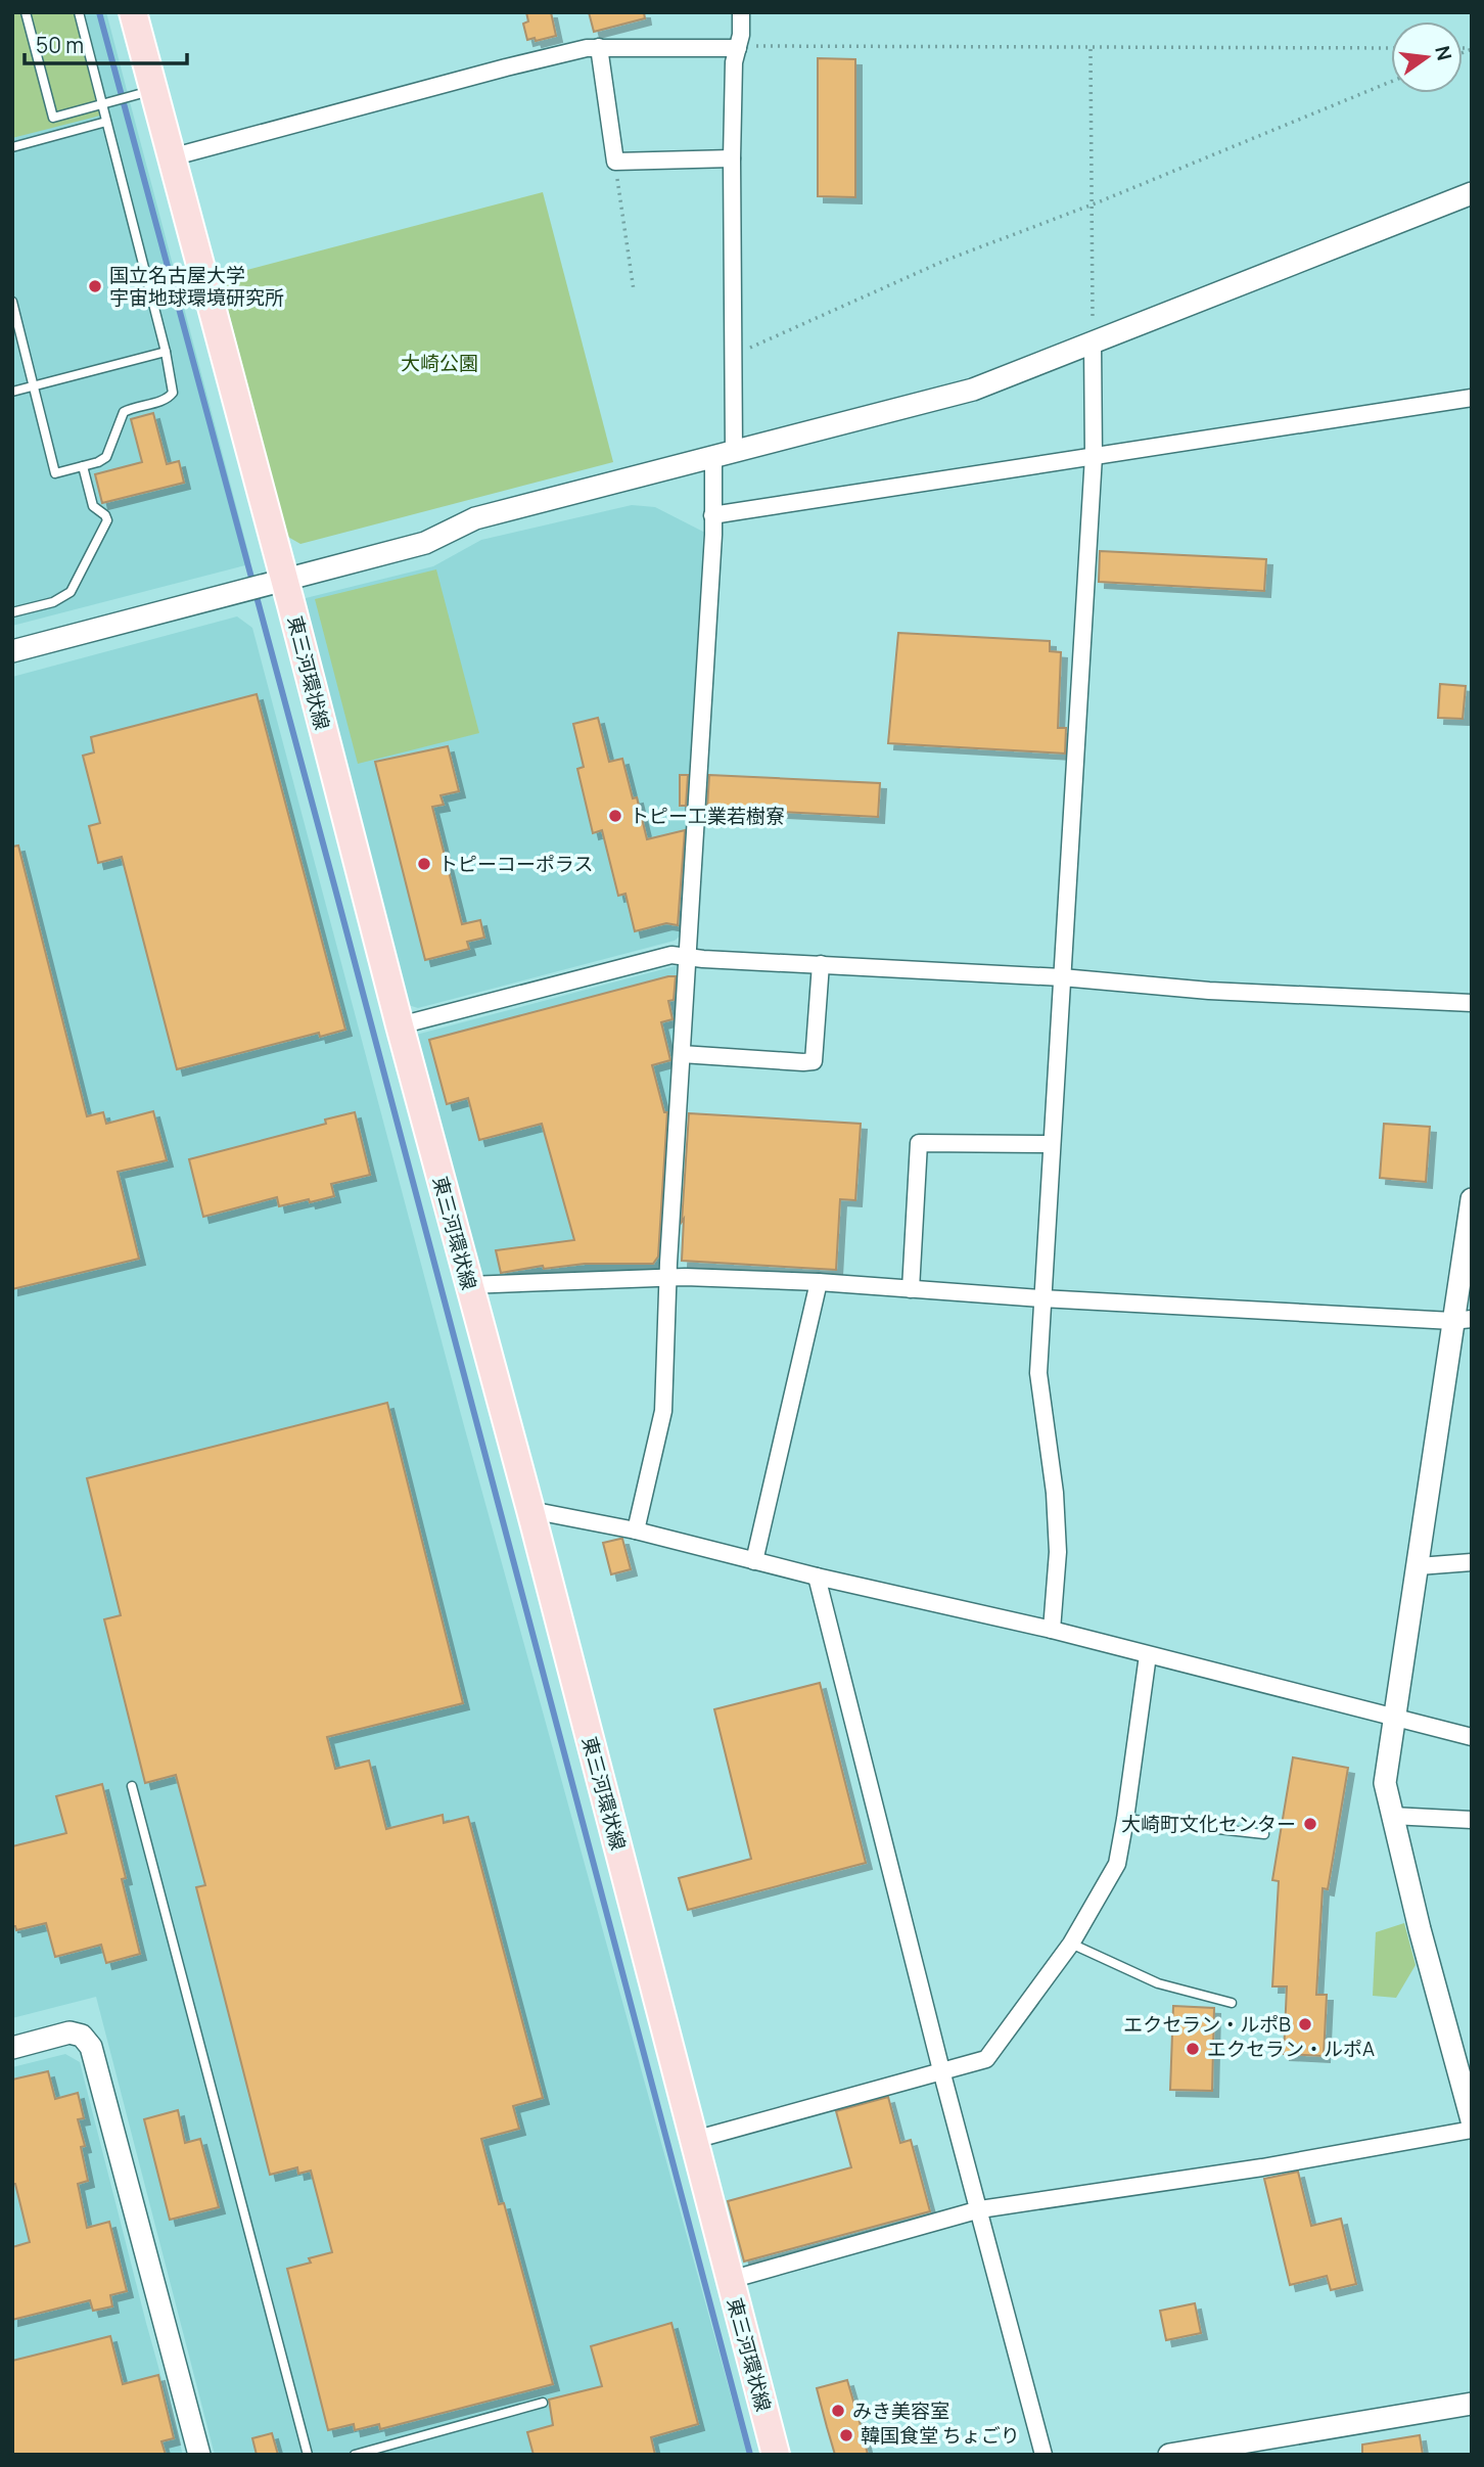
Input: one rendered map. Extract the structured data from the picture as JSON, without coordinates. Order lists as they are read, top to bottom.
{
  "streets": {
    "main road": ["東三河環状線"]
  },
  "parks": ["大崎公園"],
  "places": [
    "国立名古屋大学 宇宙地球環境研究所",
    "トピー工業若樹寮",
    "トピーコーポラス",
    "大崎町文化センター",
    "エクセラン・ルポB",
    "エクセラン・ルポA",
    "みき美容室",
    "韓国食堂 ちょごり"
  ],
  "scale_bar": "50 m",
  "north": "right"
}
